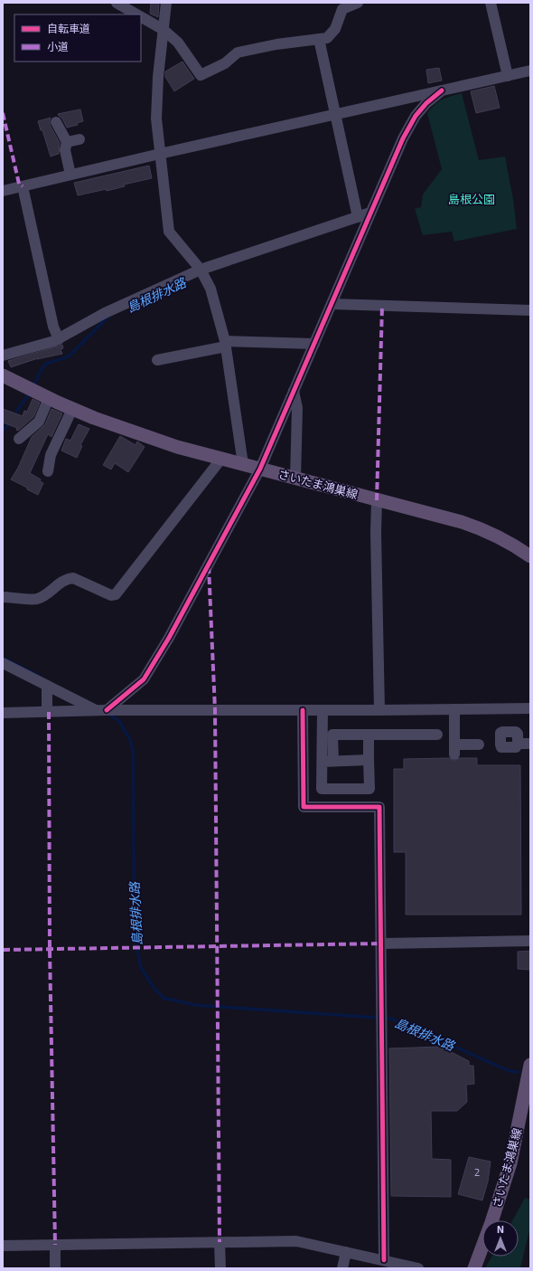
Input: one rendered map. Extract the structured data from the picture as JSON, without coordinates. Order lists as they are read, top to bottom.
{
  "streets": {
    "main road": ["さいたま鴻巣線"]
  },
  "water": ["島根排水路"],
  "parks": ["島根公園"],
  "house_numbers": ["2"],
  "legend": ["自転車道", "小道"],
  "north": "top"
}
